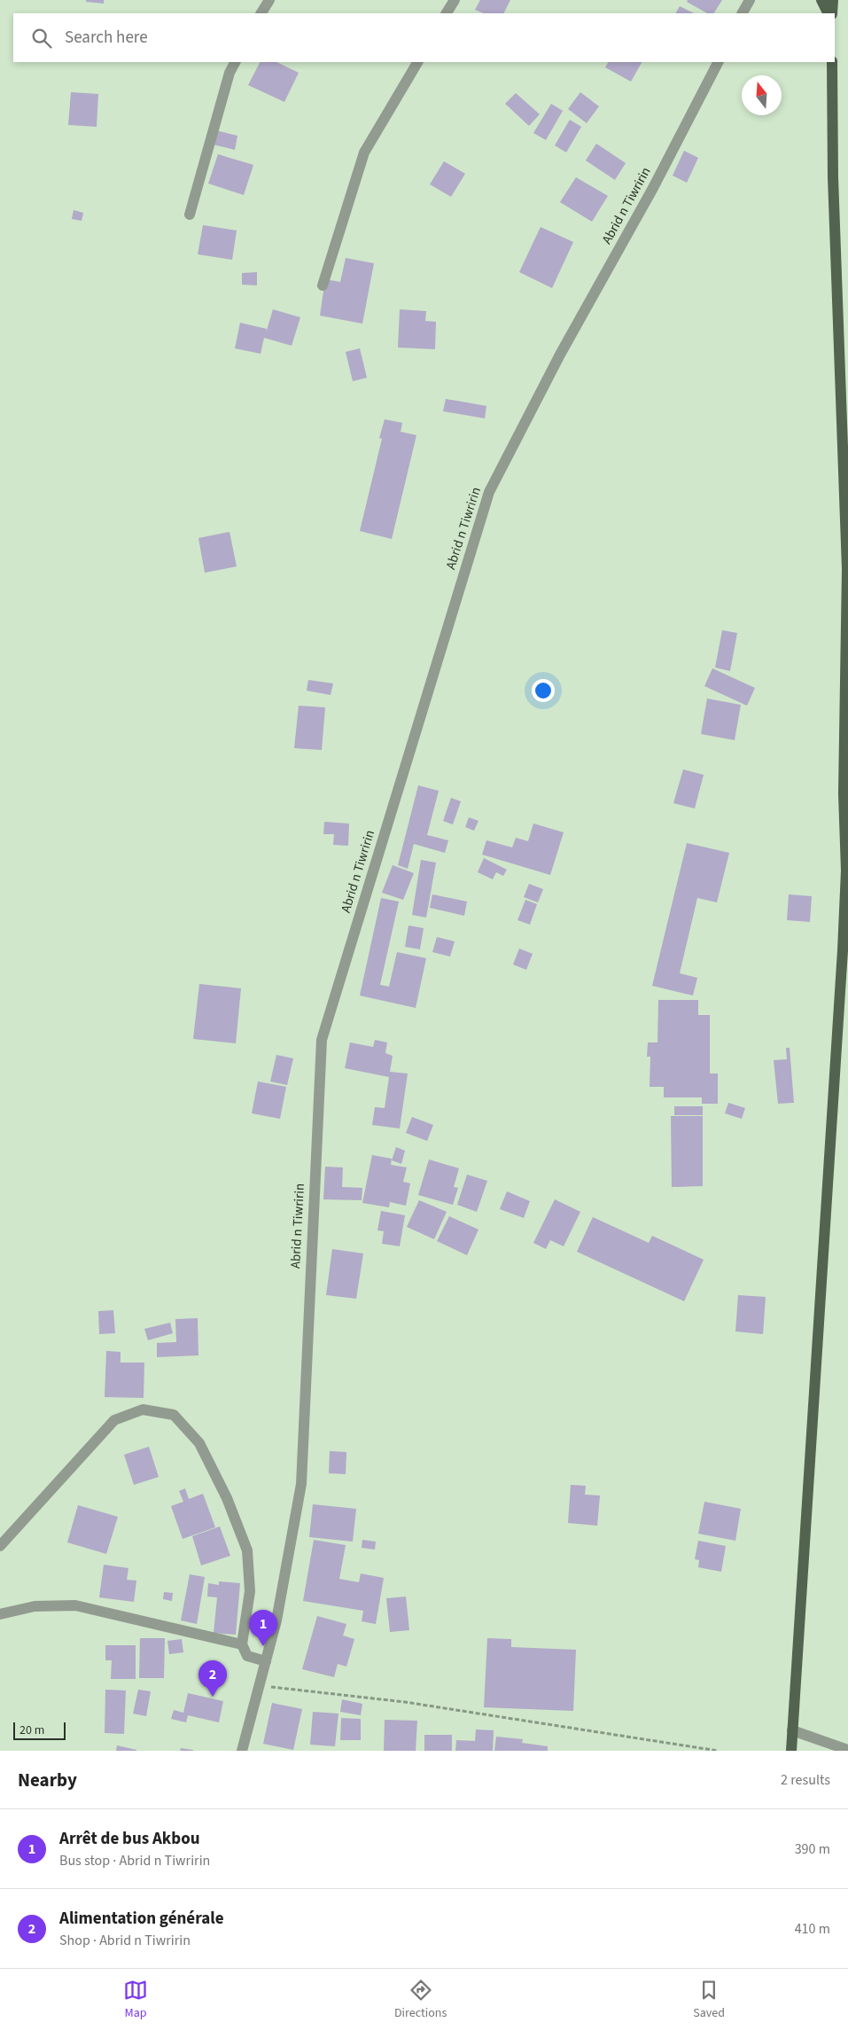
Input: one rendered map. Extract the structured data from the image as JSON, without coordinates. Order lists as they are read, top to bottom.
{
  "streets": {
    "street": ["Abrid n Tiwririn"]
  },
  "scale_bar": "20 m",
  "north": "top",
  "page": {
    "search": "Search here",
    "pins": ["1", "2"],
    "scale": "20 m",
    "heading": ["Nearby", "2 results"],
    "list": [
      {
        "mark": "1",
        "name": "Arrêt de bus Akbou",
        "note": "Bus stop · Abrid n Tiwririn",
        "value": "390 m"
      },
      {
        "mark": "2",
        "name": "Alimentation générale",
        "note": "Shop · Abrid n Tiwririn",
        "value": "410 m"
      }
    ],
    "nav": ["Map", "Directions", "Saved"]
  }
}
